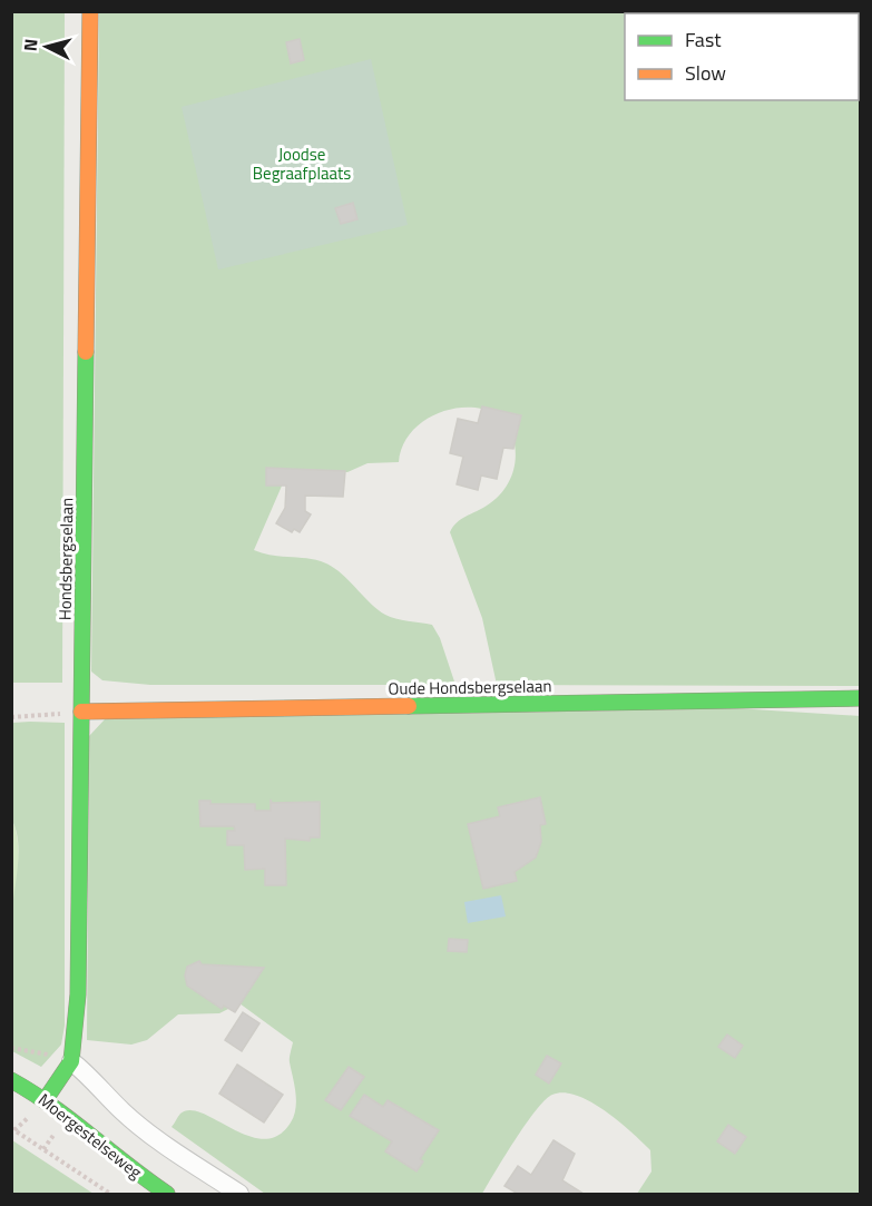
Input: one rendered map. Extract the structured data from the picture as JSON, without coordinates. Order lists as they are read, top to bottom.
{
  "streets": {
    "street": ["Hondsbergselaan", "Oude Hondsbergselaan", "Moergestelseweg"]
  },
  "crossings": [
    ["Hondsbergselaan", "Oude Hondsbergselaan"],
    ["Hondsbergselaan", "Moergestelseweg"]
  ],
  "parks": ["Joodse Begraafplaats"],
  "legend": ["Fast", "Slow"],
  "north": "left"
}
